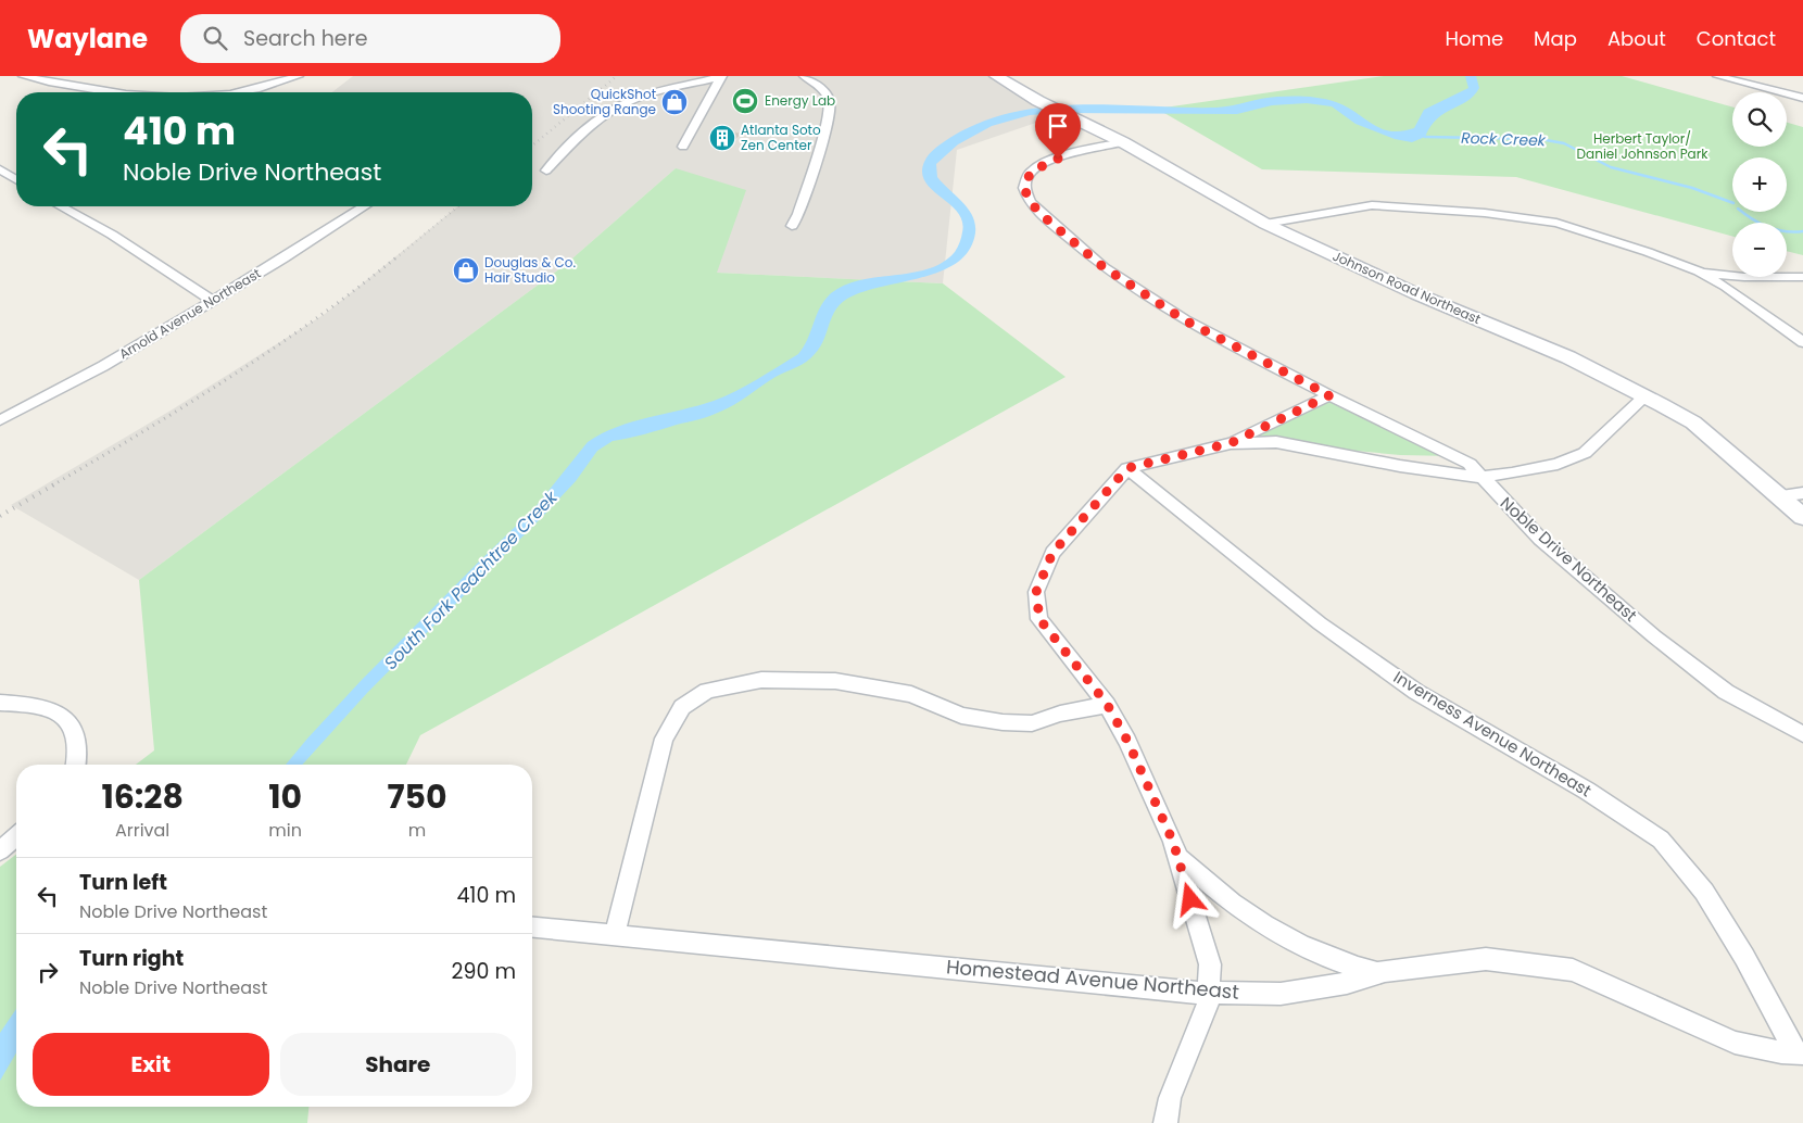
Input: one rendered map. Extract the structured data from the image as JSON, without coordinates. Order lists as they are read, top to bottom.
{
  "streets": {
    "street": [
      "Johnson Road Northeast",
      "Arnold Avenue Northeast",
      "Noble Drive Northeast",
      "Inverness Avenue Northeast",
      "Homestead Avenue Northeast"
    ]
  },
  "crossings": [
    ["Johnson Road Northeast", "Noble Drive Northeast"],
    ["Inverness Avenue Northeast", "Homestead Avenue Northeast"]
  ],
  "water": ["Rock Creek", "South Fork Peachtree Creek"],
  "parks": ["Herbert Taylor/ Daniel Johnson Park"],
  "places": {
    "sports": ["Energy Lab"],
    "shop": ["QuickShot Shooting Range", "Douglas & Co. Hair Studio"],
    "building": ["Atlanta Soto Zen Center"]
  },
  "page": {
    "header": "Waylane",
    "search": "Search here",
    "nav": [
      "Home",
      "Map",
      "About",
      "Contact"
    ],
    "map_buttons": ["+", "−"],
    "turn": ["410 m", "Noble Drive Northeast"],
    "eta": [
      "16:28",
      "Arrival",
      "10",
      "min",
      "750",
      "m"
    ],
    "list": [
      {
        "name": "Turn left",
        "note": "Noble Drive Northeast",
        "value": "410 m"
      },
      {
        "name": "Turn right",
        "note": "Noble Drive Northeast",
        "value": "290 m"
      }
    ],
    "buttons": ["Exit", "Share"]
  }
}
